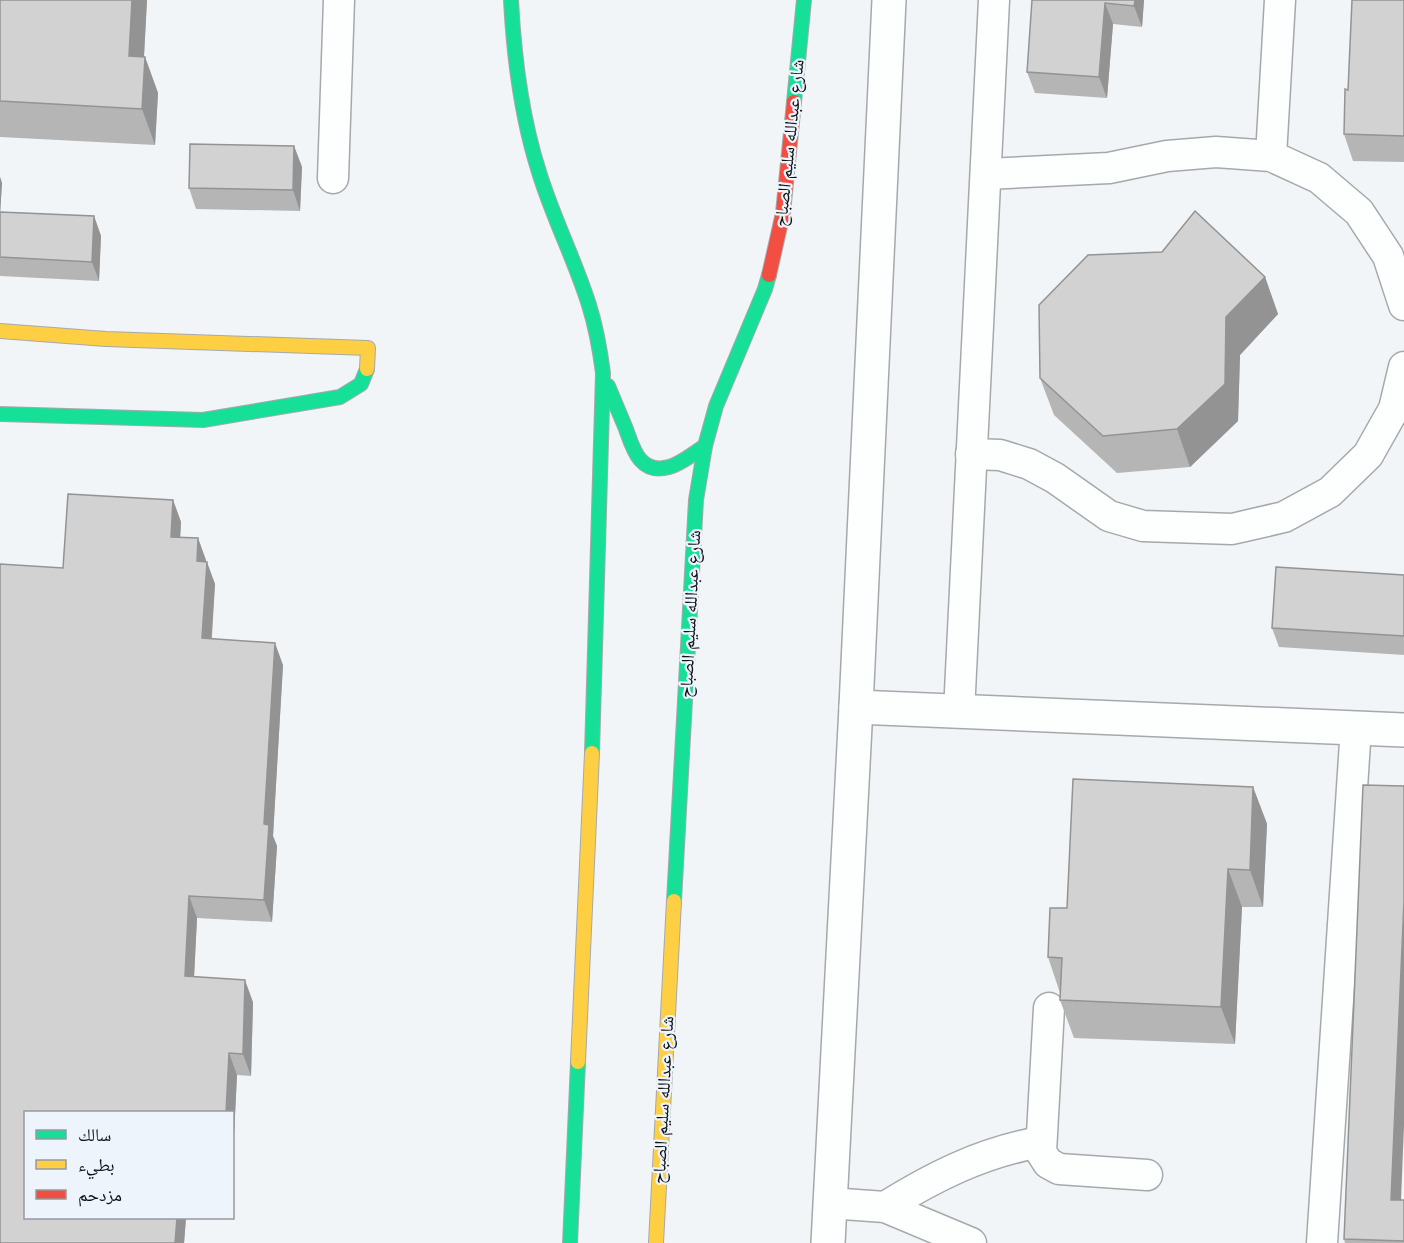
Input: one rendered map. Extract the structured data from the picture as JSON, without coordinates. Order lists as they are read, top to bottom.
{
  "streets": {
    "main road": ["شارع عبدالله سليم الصباح"]
  },
  "legend": ["سالك", "بطيء", "مزدحم"]
}
